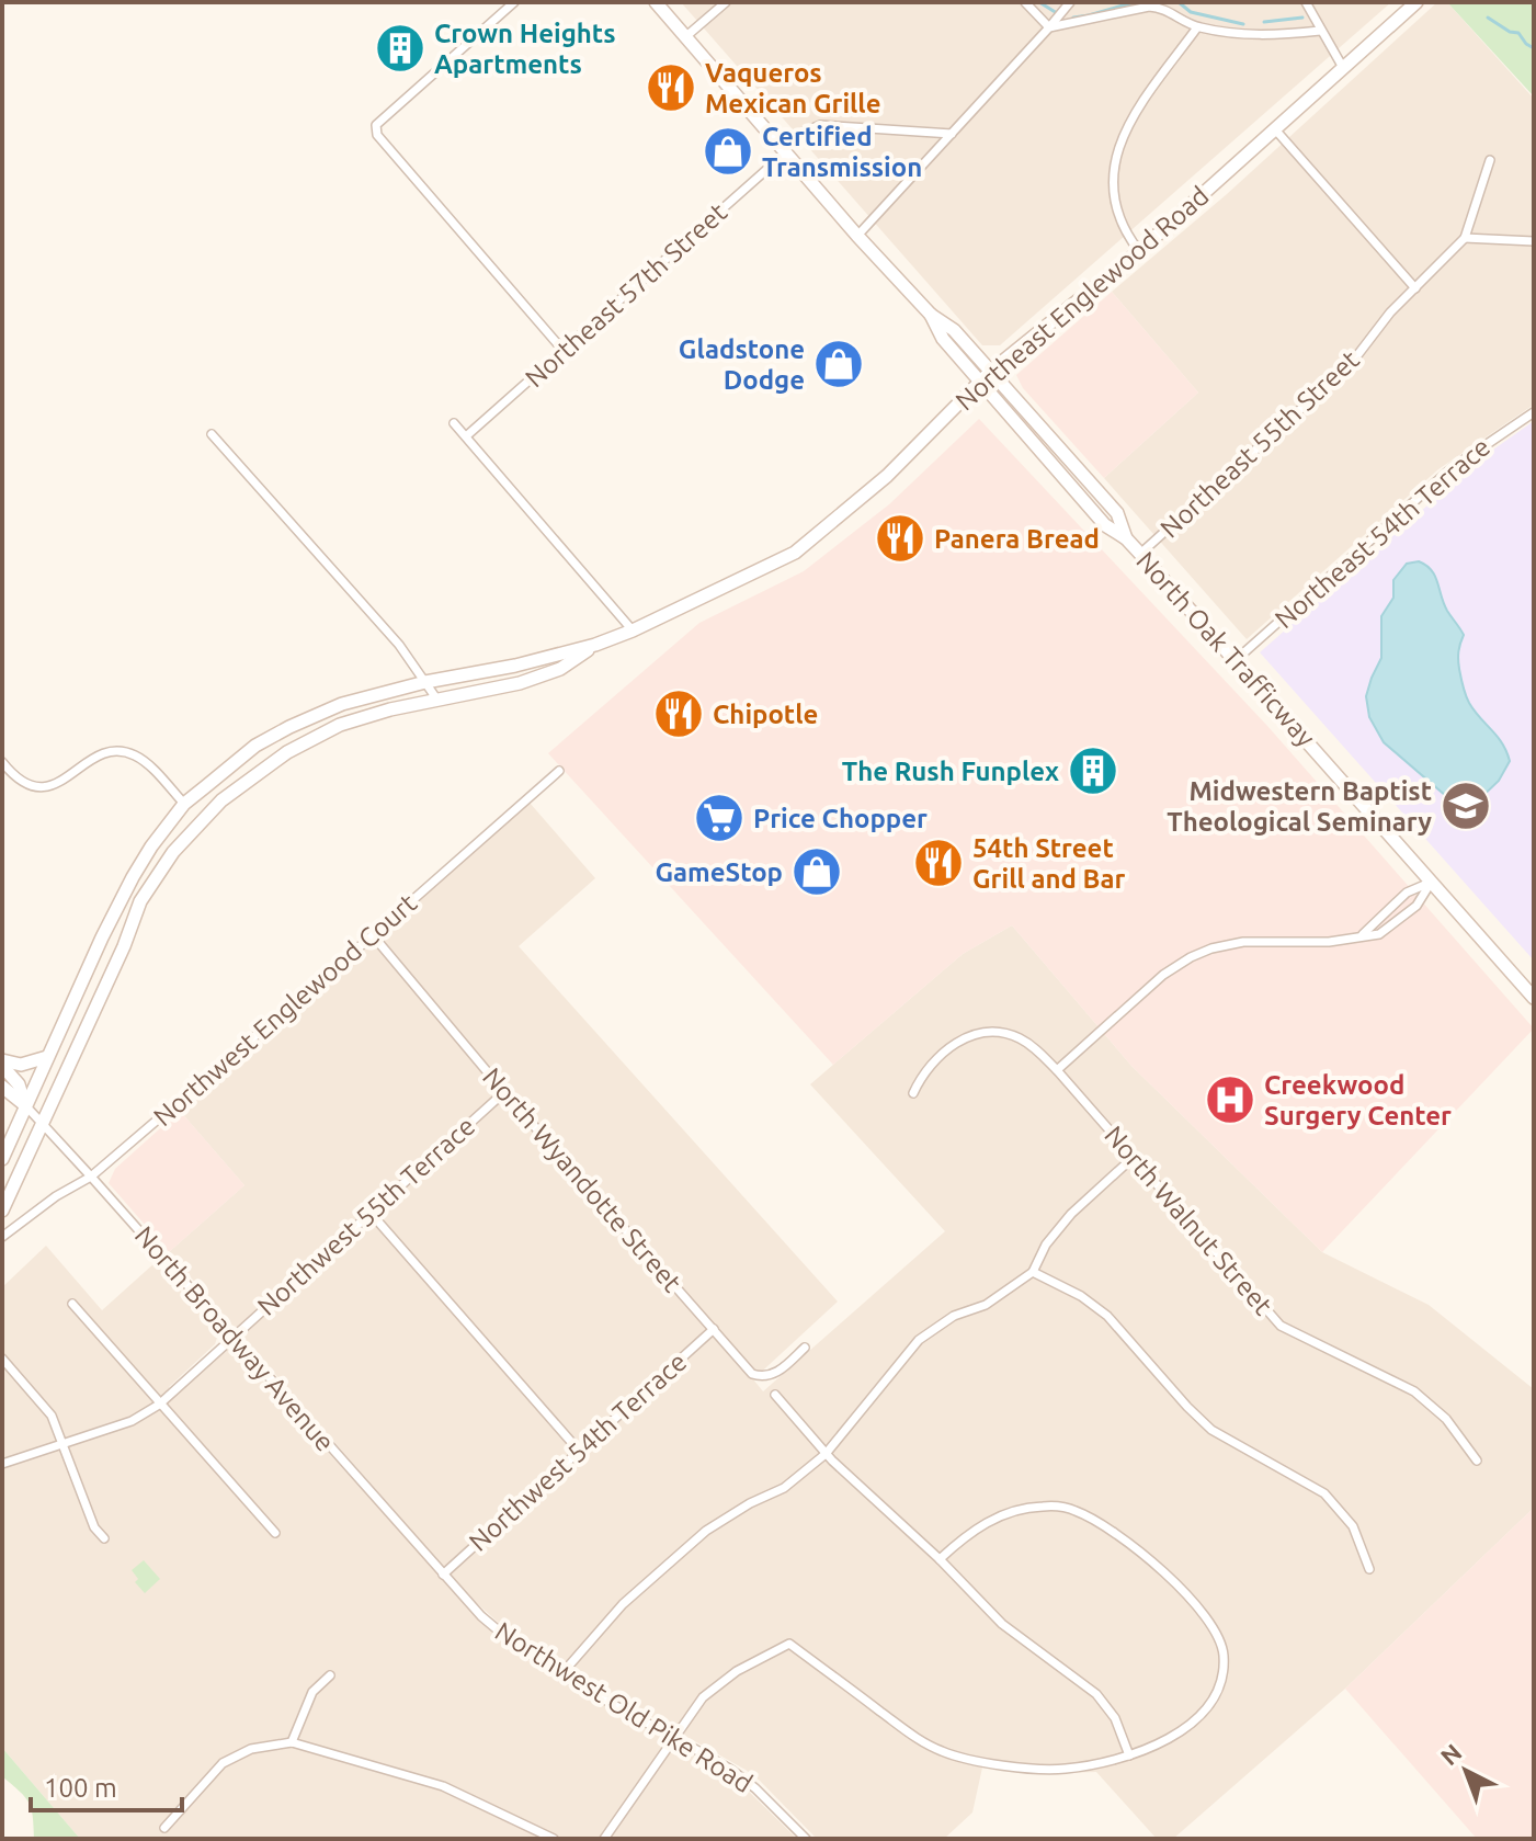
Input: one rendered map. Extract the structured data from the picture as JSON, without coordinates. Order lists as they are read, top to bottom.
{
  "streets": {
    "main road": ["Northeast Englewood Road", "North Oak Trafficway", "North Broadway Avenue"],
    "street": [
      "Northeast 57th Street",
      "Northeast 55th Street",
      "Northeast 54th Terrace",
      "Northwest Englewood Court",
      "North Wyandotte Street",
      "Northwest 55th Terrace",
      "North Walnut Street",
      "Northwest 54th Terrace",
      "Northwest Old Pike Road"
    ]
  },
  "crossings": [
    ["Northeast 57th Street", "North Oak Trafficway"],
    ["Northeast Englewood Road", "North Oak Trafficway"],
    ["Northeast Englewood Road", "North Broadway Avenue"],
    ["Northeast 55th Street", "North Oak Trafficway"],
    ["Northeast 54th Terrace", "North Oak Trafficway"],
    ["Northwest Englewood Court", "North Wyandotte Street"],
    ["Northwest Englewood Court", "North Broadway Avenue"],
    ["North Wyandotte Street", "Northwest 55th Terrace"],
    ["North Wyandotte Street", "Northwest 54th Terrace"],
    ["Northwest 55th Terrace", "North Broadway Avenue"],
    ["North Broadway Avenue", "Northwest 54th Terrace"],
    ["North Broadway Avenue", "Northwest Old Pike Road"],
    ["Northwest 54th Terrace", "Northwest Old Pike Road"]
  ],
  "places": {
    "building": ["Crown Heights Apartments", "The Rush Funplex"],
    "restaurant": [
      "Vaqueros Mexican Grille",
      "Panera Bread",
      "Chipotle",
      "54th Street Grill and Bar"
    ],
    "shop": ["Certified Transmission", "Gladstone Dodge", "GameStop"],
    "school or university": ["Midwestern Baptist Theological Seminary"],
    "supermarket": ["Price Chopper"],
    "hospital": ["Creekwood Surgery Center"]
  },
  "scale_bar": "100 m",
  "north": "top left"
}
